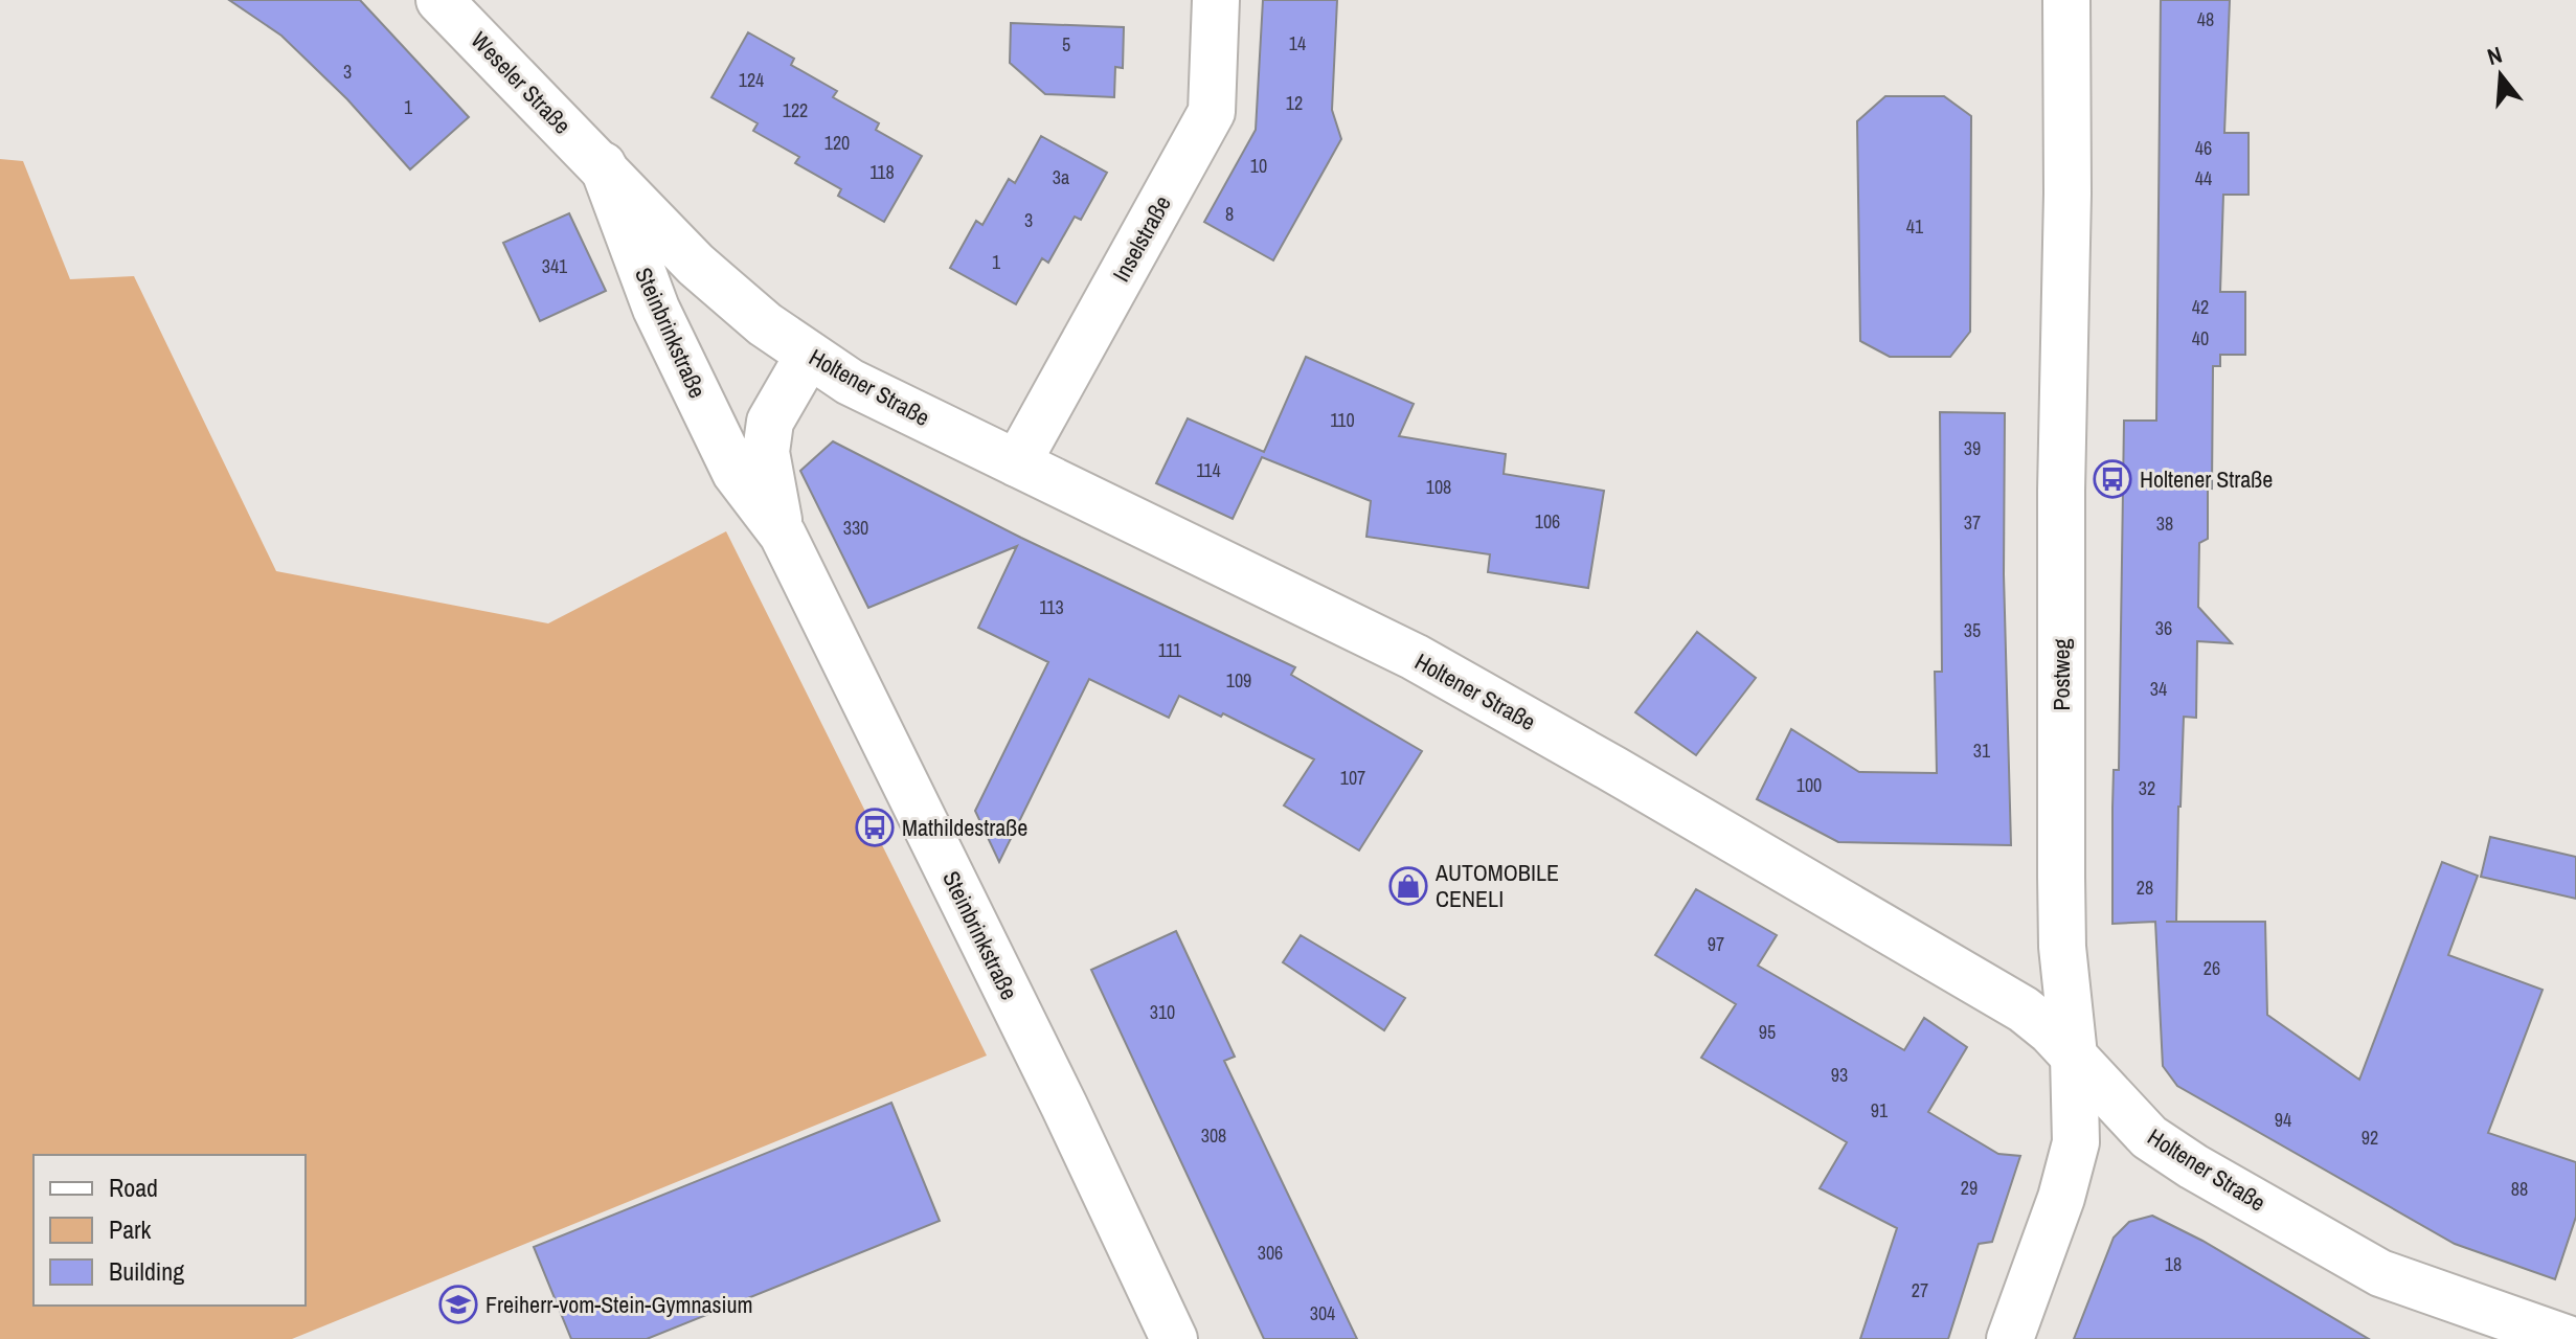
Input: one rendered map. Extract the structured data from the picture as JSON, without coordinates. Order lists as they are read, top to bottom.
{
  "streets": {
    "main road": [
      "Weseler Straße",
      "Inselstraße",
      "Steinbrinkstraße",
      "Holtener Straße",
      "Postweg"
    ]
  },
  "crossings": [
    ["Weseler Straße", "Steinbrinkstraße"],
    ["Weseler Straße", "Holtener Straße"],
    ["Inselstraße", "Holtener Straße"],
    ["Steinbrinkstraße", "Holtener Straße"],
    ["Holtener Straße", "Postweg"]
  ],
  "places": {
    "bus stop": ["Holtener Straße", "Mathildestraße"],
    "shop": ["AUTOMOBILE CENELI"],
    "school or university": ["Freiherr-vom-Stein-Gymnasium"]
  },
  "house_numbers": [
    "48",
    "14",
    "5",
    "3",
    "124",
    "12",
    "1",
    "122",
    "120",
    "46",
    "10",
    "118",
    "3a",
    "44",
    "8",
    "3",
    "41",
    "1",
    "341",
    "42",
    "40",
    "110",
    "39",
    "114",
    "108",
    "106",
    "37",
    "38",
    "330",
    "113",
    "36",
    "35",
    "111",
    "109",
    "34",
    "31",
    "107",
    "100",
    "32",
    "28",
    "97",
    "26",
    "310",
    "95",
    "93",
    "91",
    "94",
    "308",
    "92",
    "29",
    "88",
    "306",
    "18",
    "27",
    "304"
  ],
  "legend": ["Road", "Park", "Building"],
  "north": "top"
}
